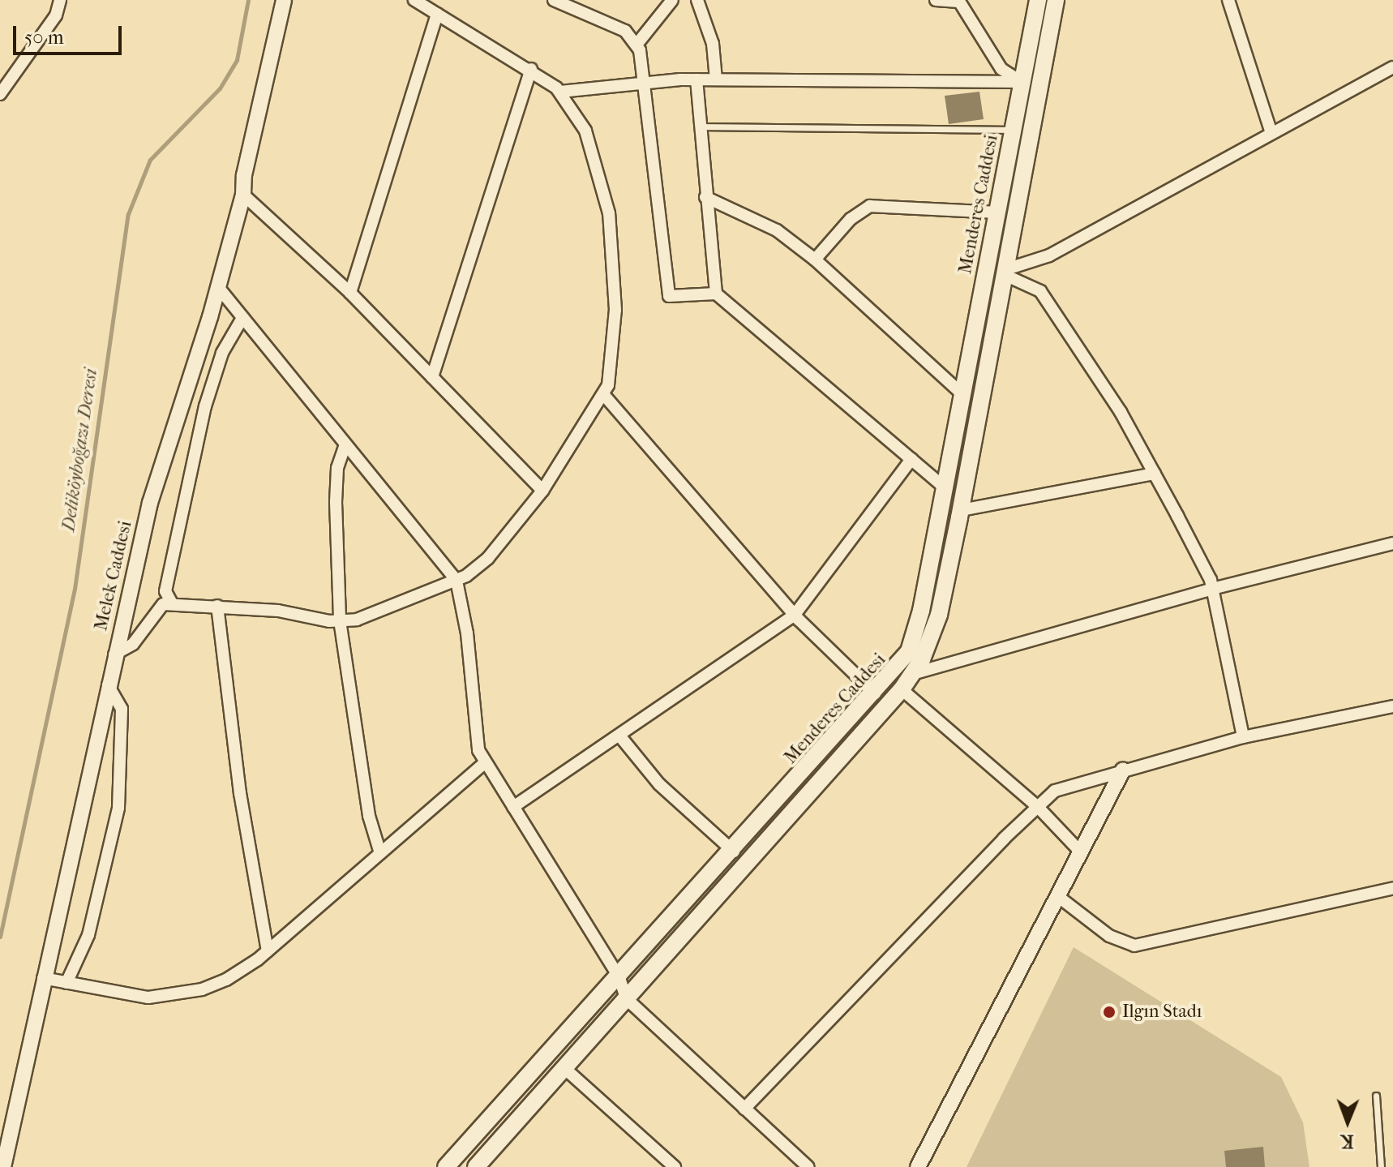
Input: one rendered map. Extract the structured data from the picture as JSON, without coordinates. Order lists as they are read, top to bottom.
{
  "streets": {
    "main road": ["Menderes Caddesi"],
    "street": ["Melek Caddesi"]
  },
  "water": ["Deliköyboğazı Deresi"],
  "places": ["Ilgın Stadı"],
  "scale_bar": "50 m",
  "north": "bottom"
}
